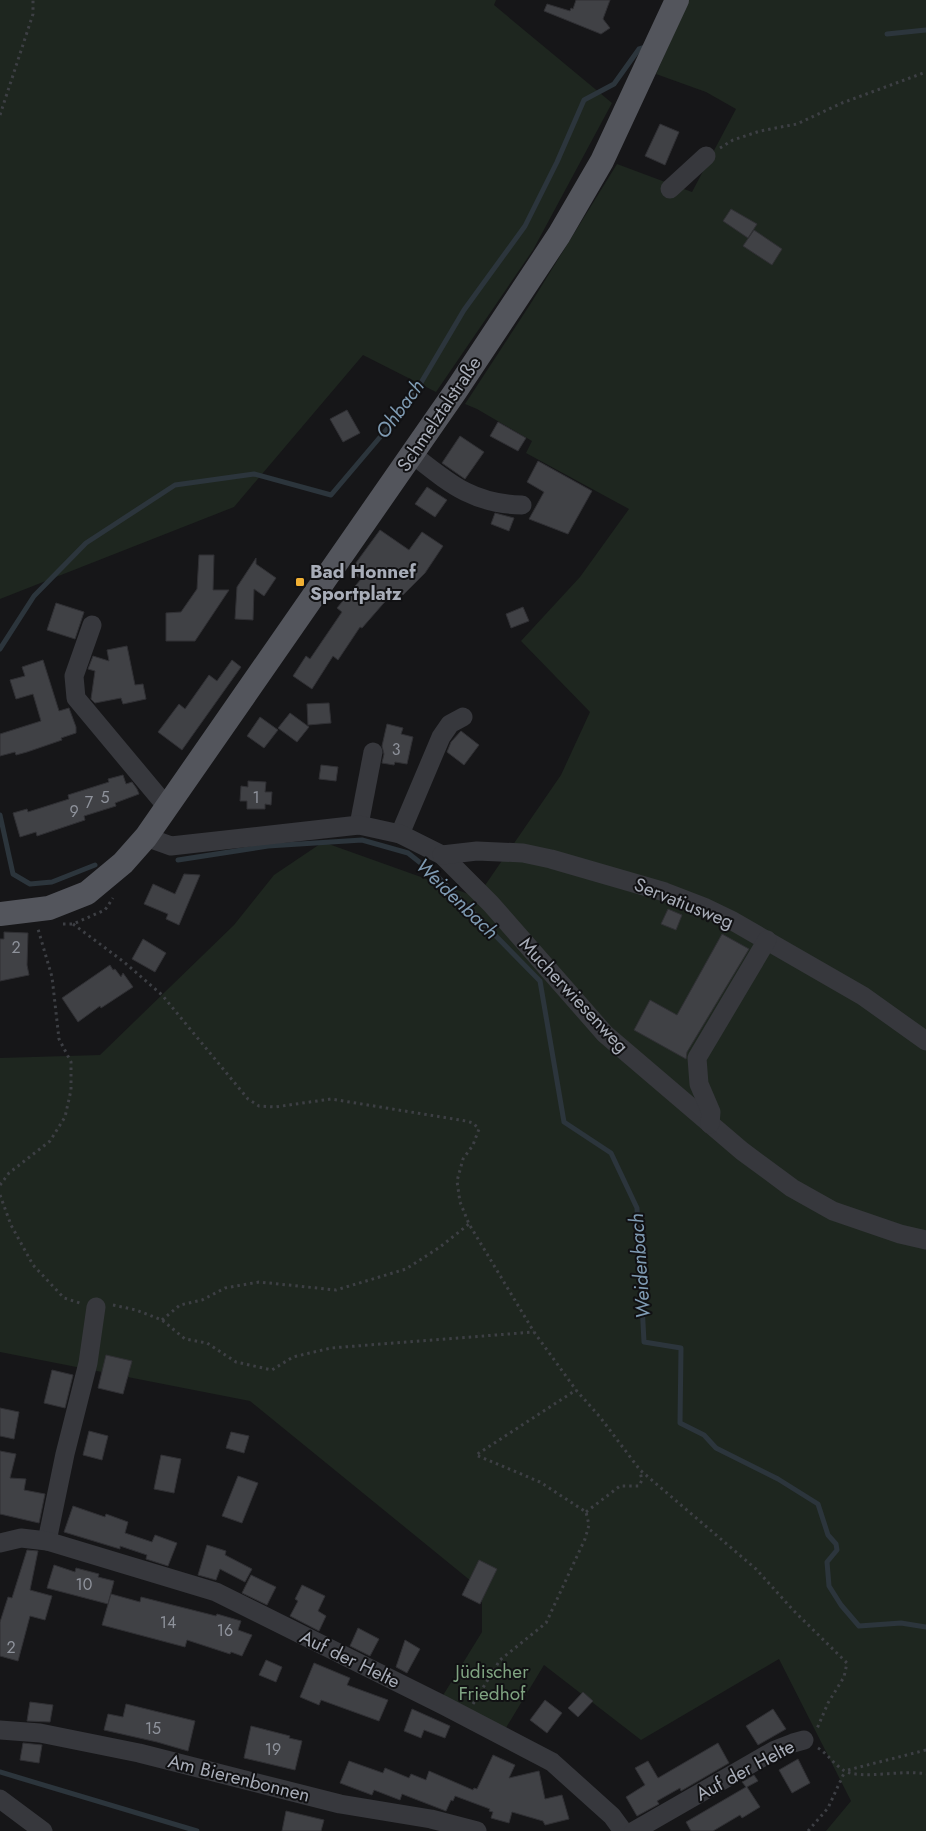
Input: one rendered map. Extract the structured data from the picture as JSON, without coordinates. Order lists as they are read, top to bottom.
{
  "streets": {
    "main road": ["Schmelztalstraße"],
    "street": [
      "Servatiusweg",
      "Mucherwiesenweg",
      "Auf der Helte",
      "Am Bierenbonnen"
    ]
  },
  "crossings": [
    ["Schmelztalstraße", "Mucherwiesenweg"],
    ["Servatiusweg", "Mucherwiesenweg"]
  ],
  "water": ["Ohbach", "Weidenbach"],
  "parks": ["Jüdischer Friedhof"],
  "places": {
    "transit": ["Bad Honnef Sportplatz"]
  },
  "house_numbers": [
    "3",
    "5",
    "1",
    "7",
    "9",
    "2",
    "10",
    "14",
    "16",
    "2",
    "15",
    "19"
  ]
}
